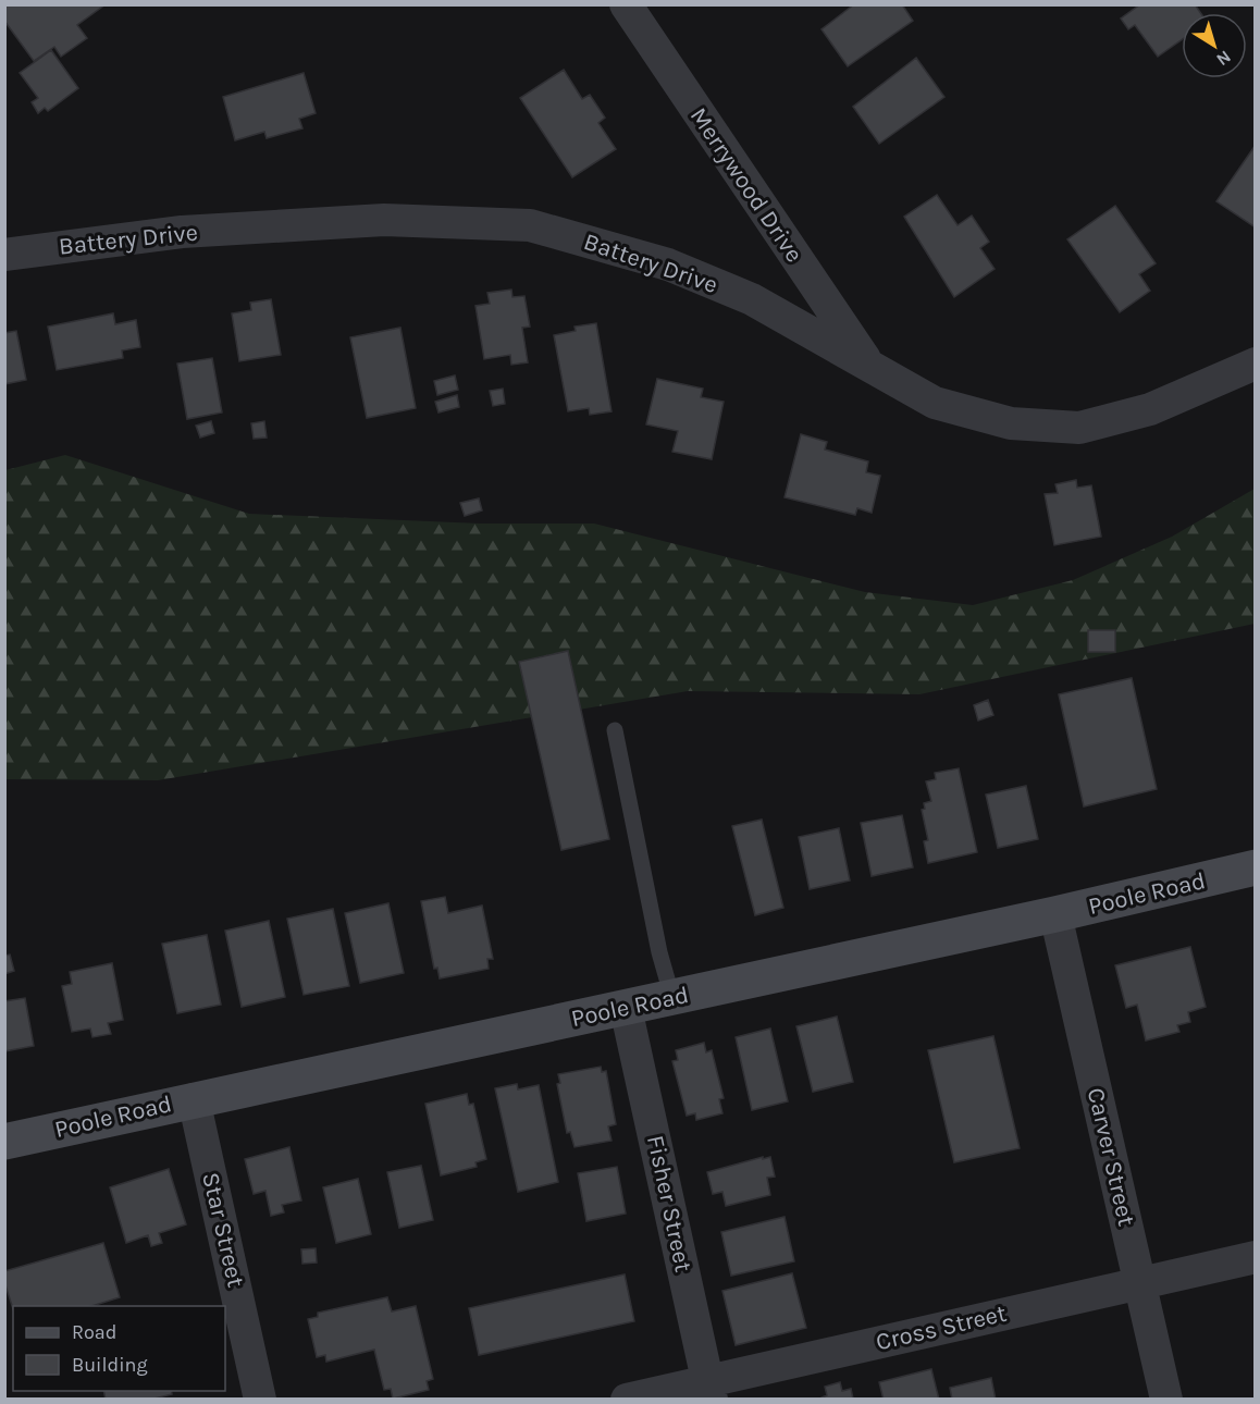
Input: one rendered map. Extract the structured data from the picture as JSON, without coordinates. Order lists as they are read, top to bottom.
{
  "streets": {
    "main road": ["Poole Road"],
    "street": [
      "Merrywood Drive",
      "Battery Drive",
      "Carver Street",
      "Fisher Street",
      "Star Street",
      "Cross Street"
    ]
  },
  "crossings": [
    ["Merrywood Drive", "Battery Drive"],
    ["Poole Road", "Carver Street"],
    ["Poole Road", "Fisher Street"],
    ["Poole Road", "Star Street"],
    ["Carver Street", "Cross Street"],
    ["Fisher Street", "Cross Street"]
  ],
  "legend": ["Road", "Building"],
  "north": "bottom right"
}
